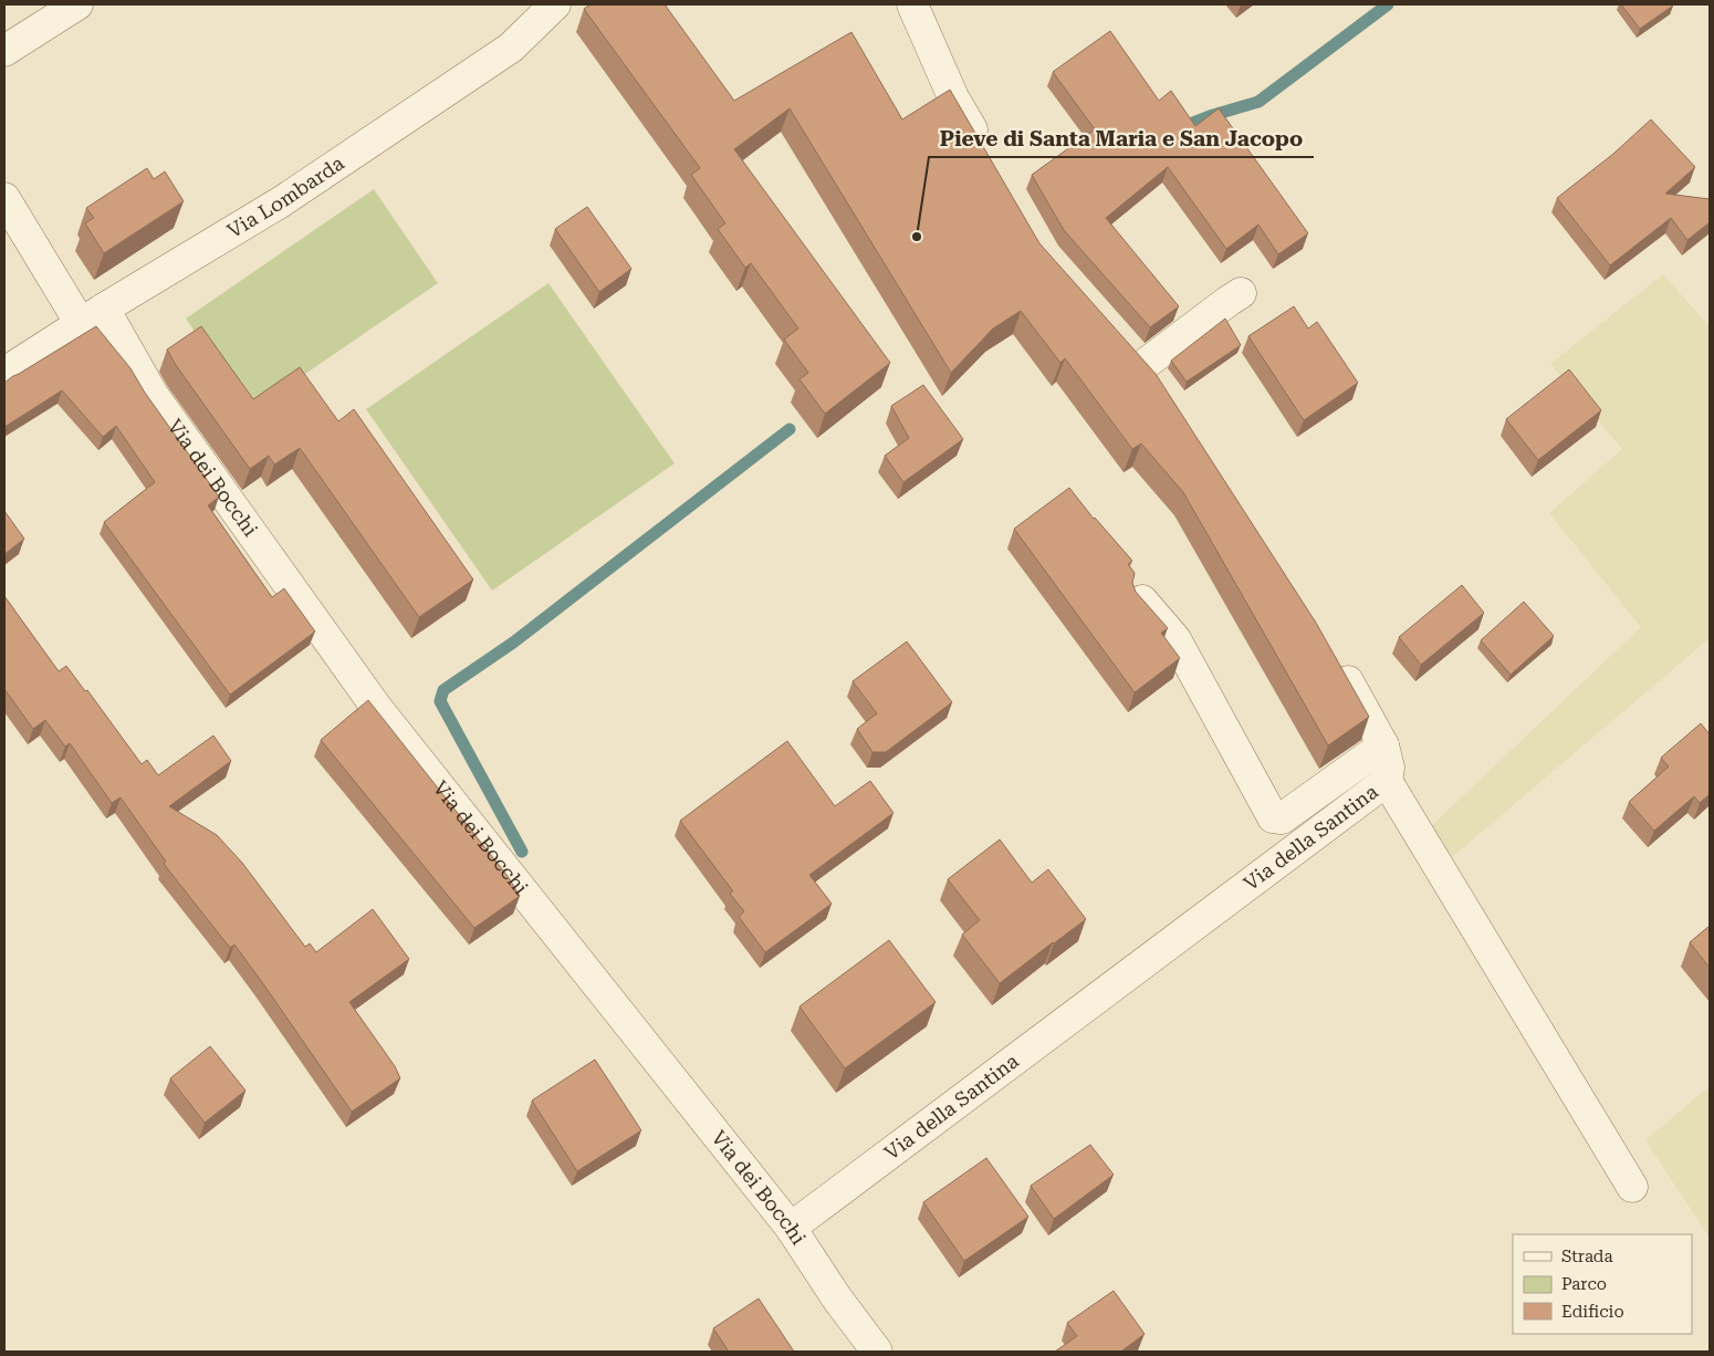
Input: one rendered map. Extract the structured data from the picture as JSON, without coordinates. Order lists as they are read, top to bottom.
{
  "streets": {
    "street": ["Via Lombarda", "Via dei Bocchi", "Via della Santina"]
  },
  "crossings": [
    ["Via Lombarda", "Via dei Bocchi"],
    ["Via dei Bocchi", "Via della Santina"]
  ],
  "places": ["Pieve di Santa Maria e San Jacopo"],
  "legend": ["Strada", "Parco", "Edificio"]
}
